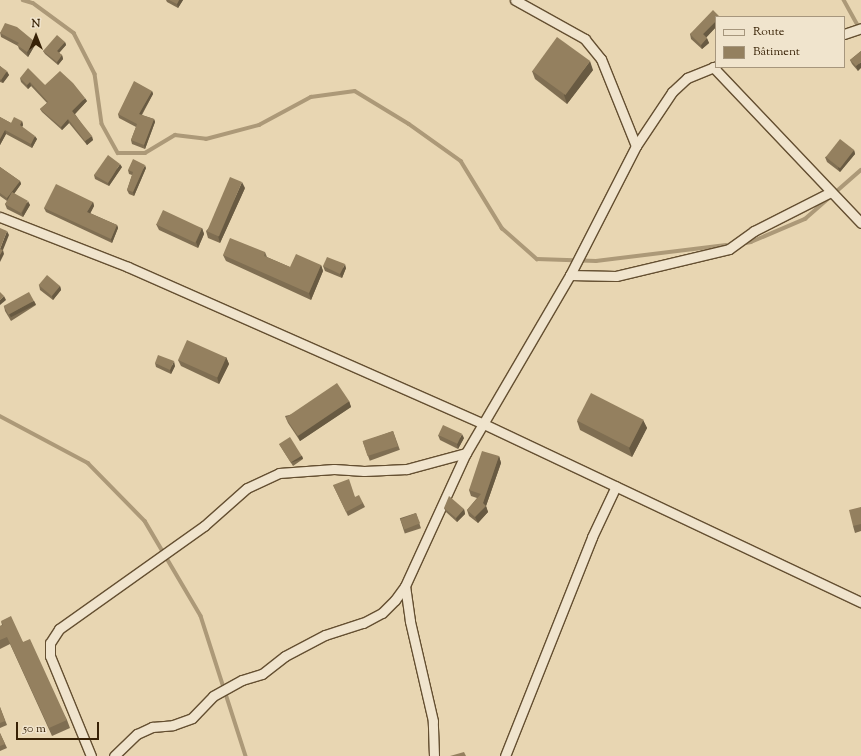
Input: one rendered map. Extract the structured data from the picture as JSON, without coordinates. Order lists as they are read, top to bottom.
{
  "legend": ["Route", "Bâtiment"],
  "scale_bar": "50 m",
  "north": "top"
}
